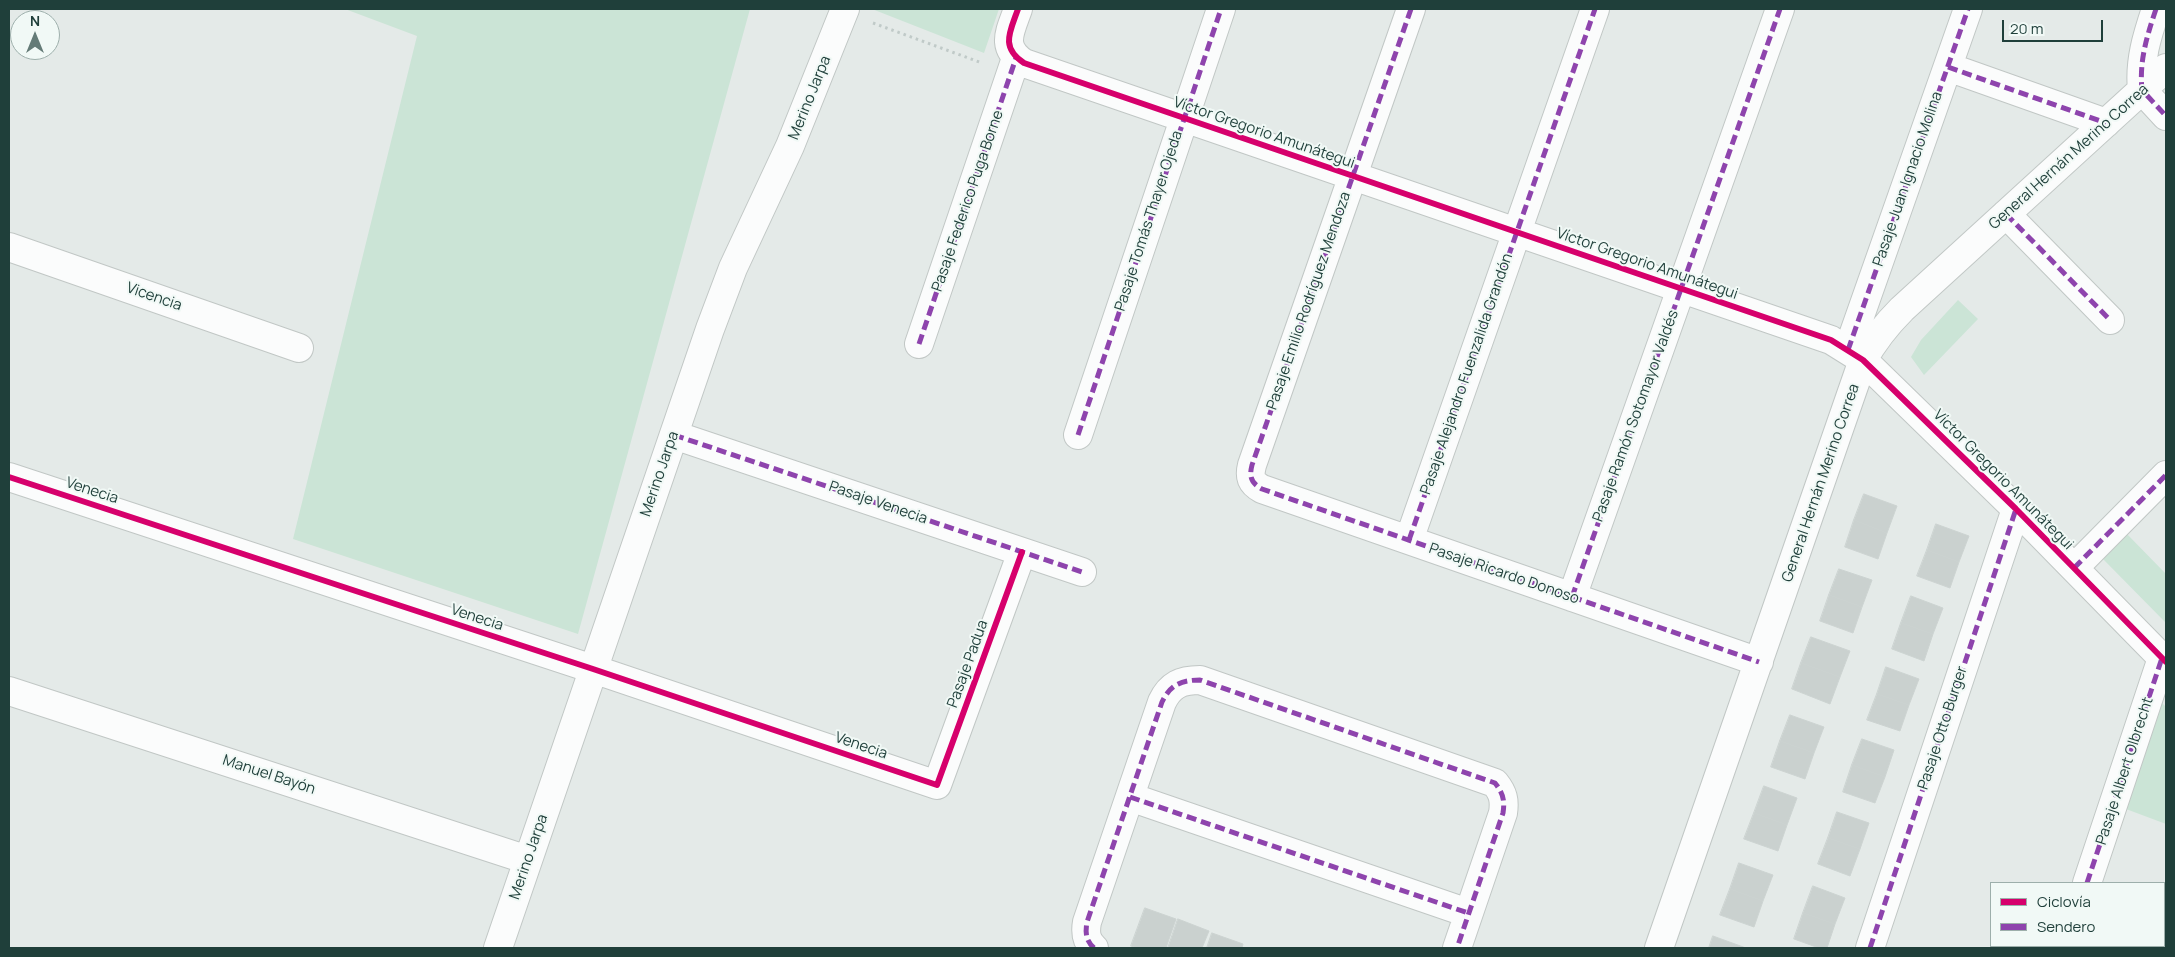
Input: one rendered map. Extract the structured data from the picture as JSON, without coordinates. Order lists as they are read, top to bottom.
{
  "streets": {
    "street": [
      "Merino Jarpa",
      "Víctor Gregorio Amunátegui",
      "General Hernán Merino Correa",
      "Pasaje Juan Ignacio Molina",
      "Pasaje Federico Puga Borne",
      "Pasaje Tomás Thayer Ojeda",
      "Vicencia",
      "Pasaje Emilio Rodríguez Mendoza",
      "Pasaje Alejandro Fuenzalida Grandón",
      "Pasaje Ramón Sotomayor Valdés",
      "Venecia",
      "Pasaje Venecia",
      "Pasaje Ricardo Donoso",
      "Pasaje Padua",
      "Pasaje Otto Burger",
      "Pasaje Albert Olbrecht",
      "Manuel Bayón"
    ]
  },
  "crossings": [
    ["Merino Jarpa", "Venecia"],
    ["Merino Jarpa", "Pasaje Venecia"],
    ["Merino Jarpa", "Manuel Bayón"],
    ["Víctor Gregorio Amunátegui", "General Hernán Merino Correa"],
    ["Víctor Gregorio Amunátegui", "Pasaje Juan Ignacio Molina"],
    ["Víctor Gregorio Amunátegui", "Pasaje Federico Puga Borne"],
    ["Víctor Gregorio Amunátegui", "Pasaje Tomás Thayer Ojeda"],
    ["Víctor Gregorio Amunátegui", "Pasaje Emilio Rodríguez Mendoza"],
    ["Víctor Gregorio Amunátegui", "Pasaje Alejandro Fuenzalida Grandón"],
    ["Víctor Gregorio Amunátegui", "Pasaje Ramón Sotomayor Valdés"],
    ["Víctor Gregorio Amunátegui", "Pasaje Otto Burger"],
    ["Víctor Gregorio Amunátegui", "Pasaje Albert Olbrecht"],
    ["General Hernán Merino Correa", "Pasaje Juan Ignacio Molina"],
    ["General Hernán Merino Correa", "Pasaje Ricardo Donoso"],
    ["Pasaje Emilio Rodríguez Mendoza", "Pasaje Ricardo Donoso"],
    ["Pasaje Alejandro Fuenzalida Grandón", "Pasaje Ricardo Donoso"],
    ["Pasaje Ramón Sotomayor Valdés", "Pasaje Ricardo Donoso"],
    ["Venecia", "Pasaje Padua"],
    ["Pasaje Venecia", "Pasaje Padua"]
  ],
  "legend": ["Ciclovía", "Sendero"],
  "scale_bar": "20 m",
  "north": "top"
}
